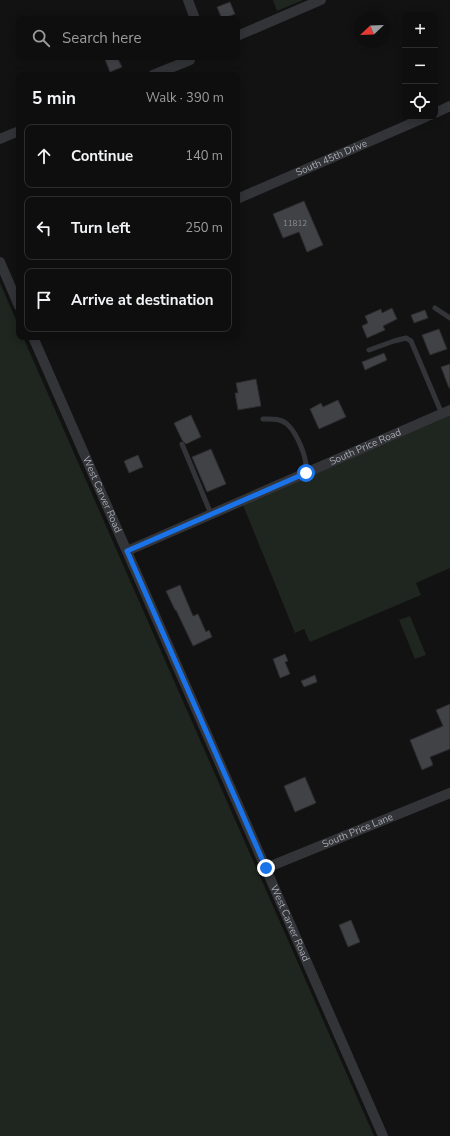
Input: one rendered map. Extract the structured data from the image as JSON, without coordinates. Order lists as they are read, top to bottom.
{
  "streets": {
    "street": [
      "South 45th Drive",
      "South Price Road",
      "West Carver Road",
      "South Price Lane"
    ]
  },
  "crossings": [
    ["South Price Road", "West Carver Road"],
    ["West Carver Road", "South Price Lane"]
  ],
  "house_numbers": ["11812"],
  "north": "bottom left",
  "page": {
    "map_buttons": ["+", "−"],
    "search": "Search here",
    "heading": ["5 min", "Walk · 390 m"],
    "list": [
      ["Continue", "140 m"],
      ["Turn left", "250 m"],
      "Arrive at destination"
    ]
  }
}
